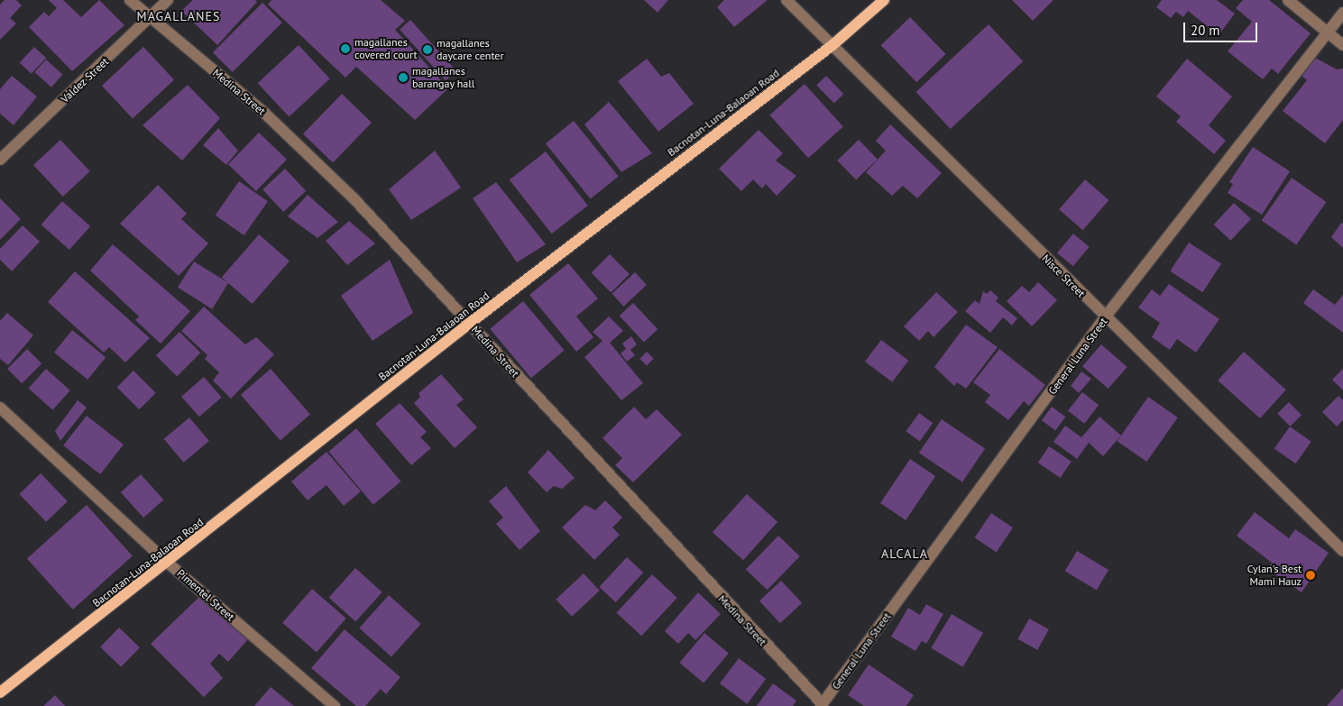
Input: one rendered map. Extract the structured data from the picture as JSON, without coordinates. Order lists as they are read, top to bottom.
{
  "streets": {
    "main road": ["Bacnotan-Luna-Balaoan Road"],
    "street": [
      "Valdez Street",
      "Medina Street",
      "Nisce Street",
      "General Luna Street",
      "Pimentel Street"
    ]
  },
  "crossings": [
    ["Valdez Street", "Medina Street"],
    ["Medina Street", "Bacnotan-Luna-Balaoan Road"],
    ["Medina Street", "General Luna Street"],
    ["Bacnotan-Luna-Balaoan Road", "Nisce Street"],
    ["Bacnotan-Luna-Balaoan Road", "Pimentel Street"],
    ["Nisce Street", "General Luna Street"]
  ],
  "districts": ["MAGALLANES", "ALCALA"],
  "places": [
    "magallanes covered court",
    "magallanes daycare center",
    "magallanes barangay hall",
    "Cylan's Best Mami Hauz"
  ],
  "scale_bar": "20 m"
}
